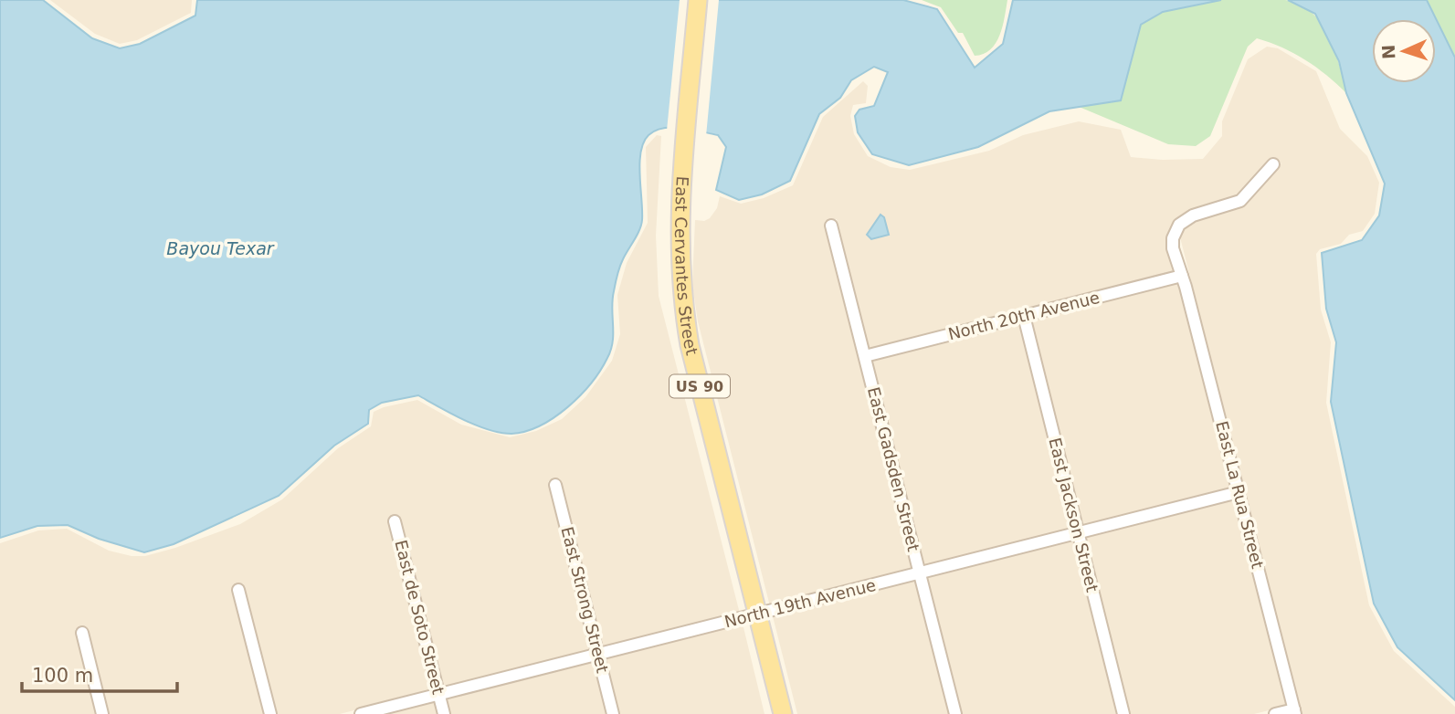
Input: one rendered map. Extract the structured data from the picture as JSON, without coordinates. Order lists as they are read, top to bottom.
{
  "streets": {
    "main road": ["East Cervantes Street", "US 90"],
    "street": [
      "North 20th Avenue",
      "East Gadsden Street",
      "East La Rua Street",
      "East Jackson Street",
      "East Strong Street",
      "North 19th Avenue",
      "East de Soto Street"
    ]
  },
  "crossings": [
    ["East Cervantes Street", "North 19th Avenue"],
    ["North 20th Avenue", "East Gadsden Street"],
    ["North 20th Avenue", "East La Rua Street"],
    ["North 20th Avenue", "East Jackson Street"],
    ["East Gadsden Street", "North 19th Avenue"],
    ["East La Rua Street", "North 19th Avenue"],
    ["East Jackson Street", "North 19th Avenue"],
    ["East Strong Street", "North 19th Avenue"],
    ["North 19th Avenue", "East de Soto Street"]
  ],
  "water": ["Bayou Texar"],
  "scale_bar": "100 m",
  "north": "left"
}
